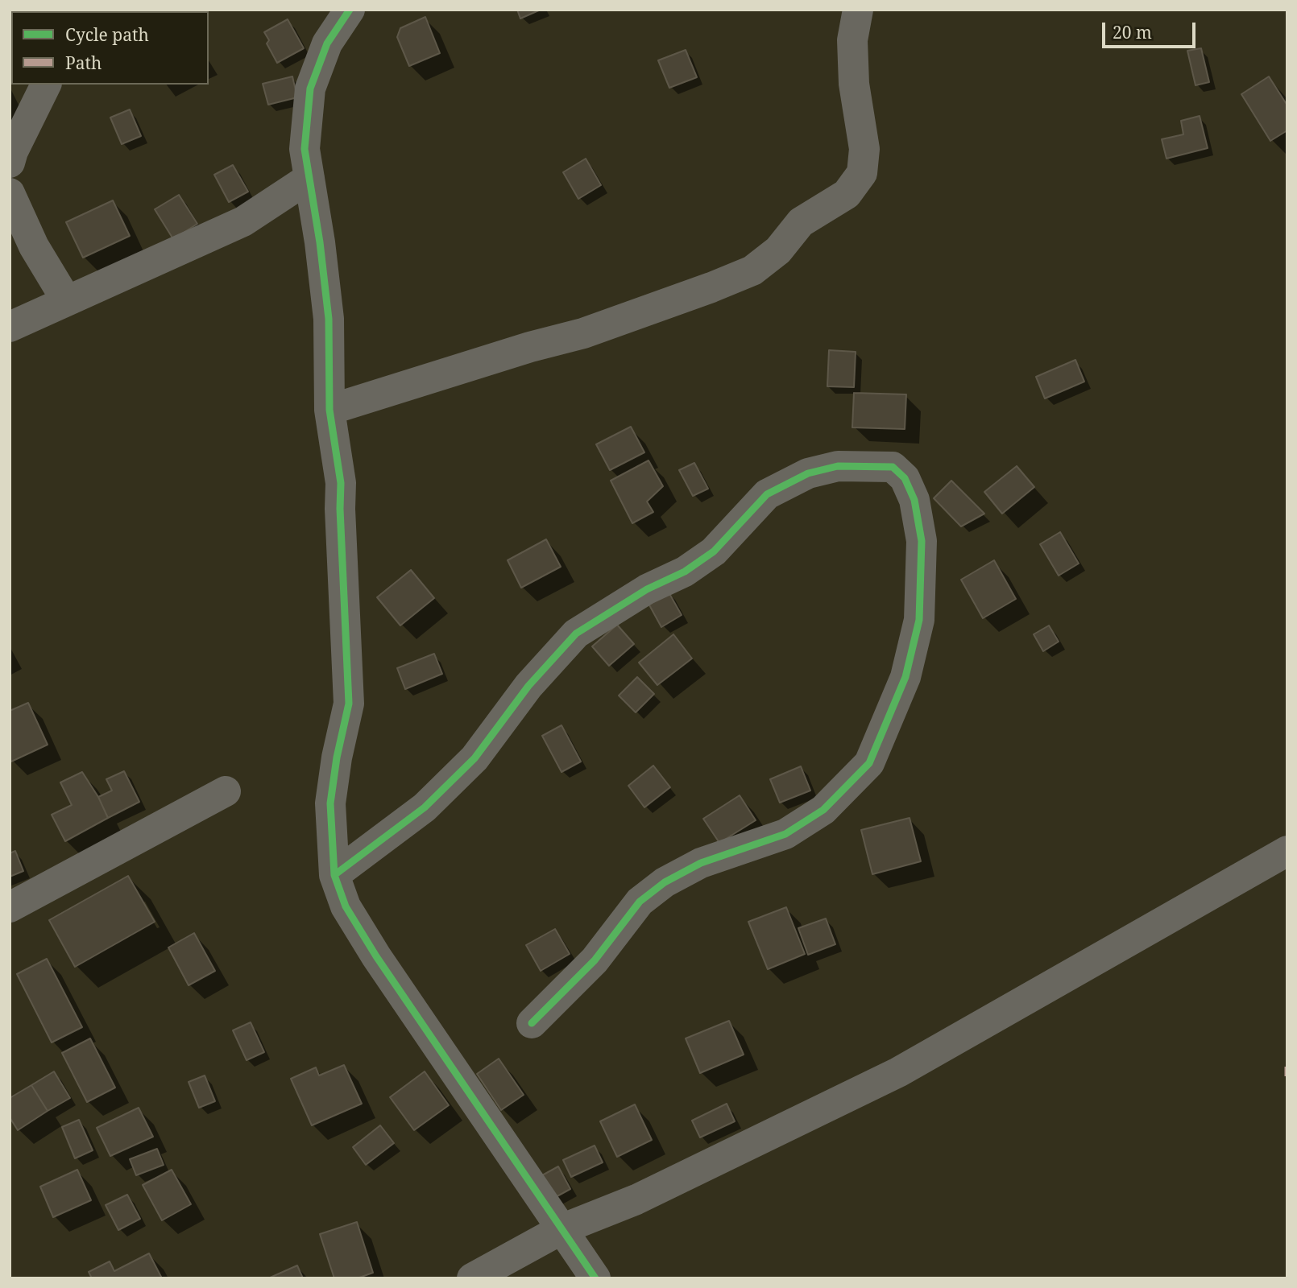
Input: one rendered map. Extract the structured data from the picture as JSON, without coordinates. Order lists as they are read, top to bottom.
{
  "legend": ["Cycle path", "Path"],
  "scale_bar": "20 m"
}
